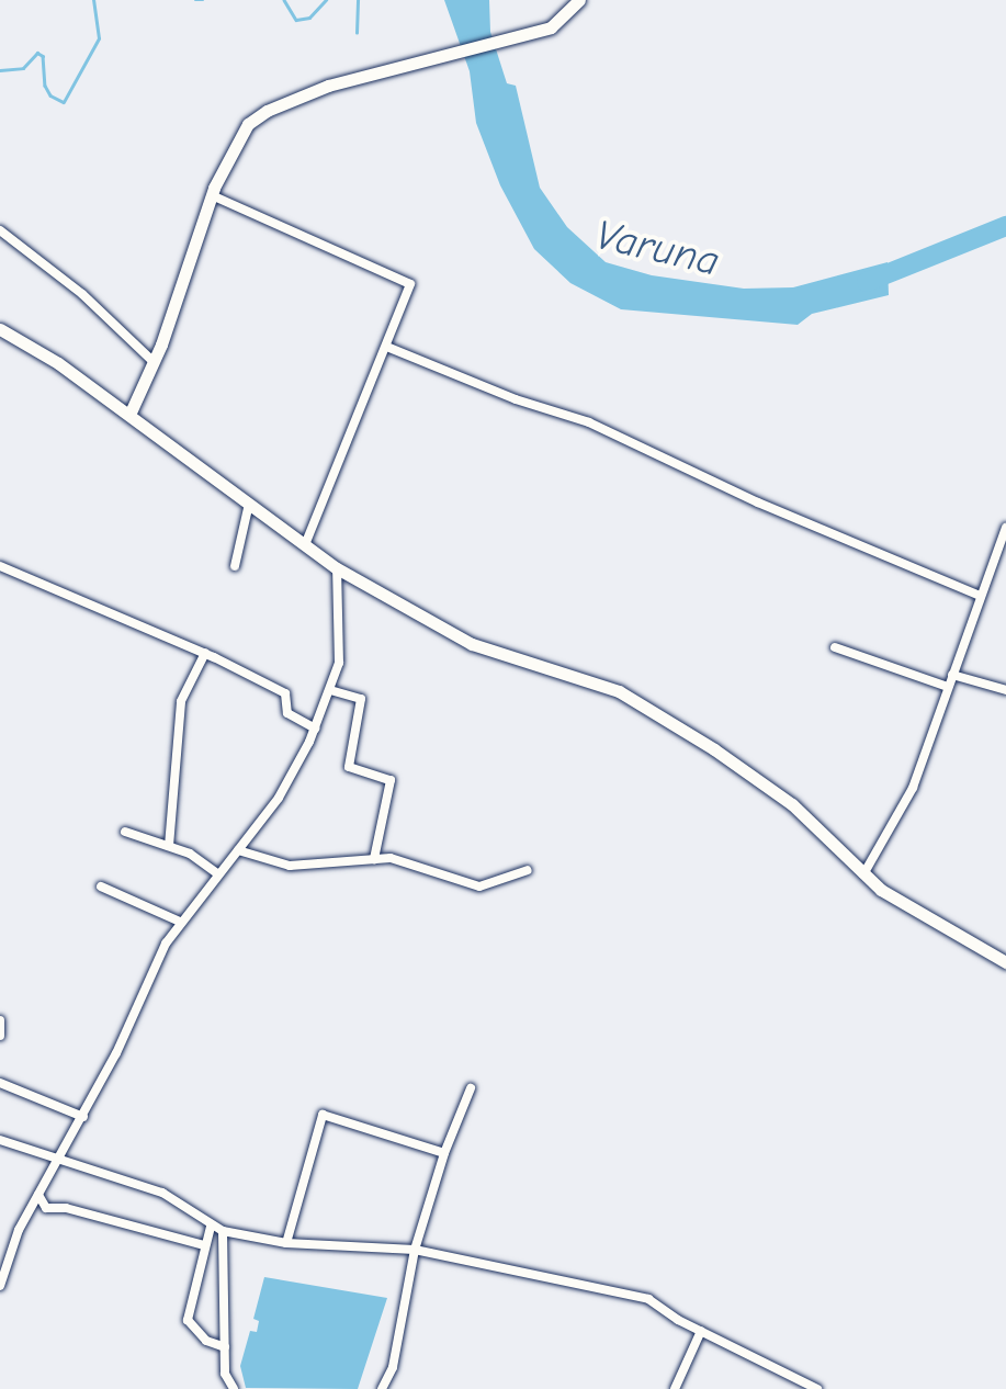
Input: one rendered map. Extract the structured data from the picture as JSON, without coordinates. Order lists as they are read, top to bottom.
{
  "water": ["Varuna"]
}
